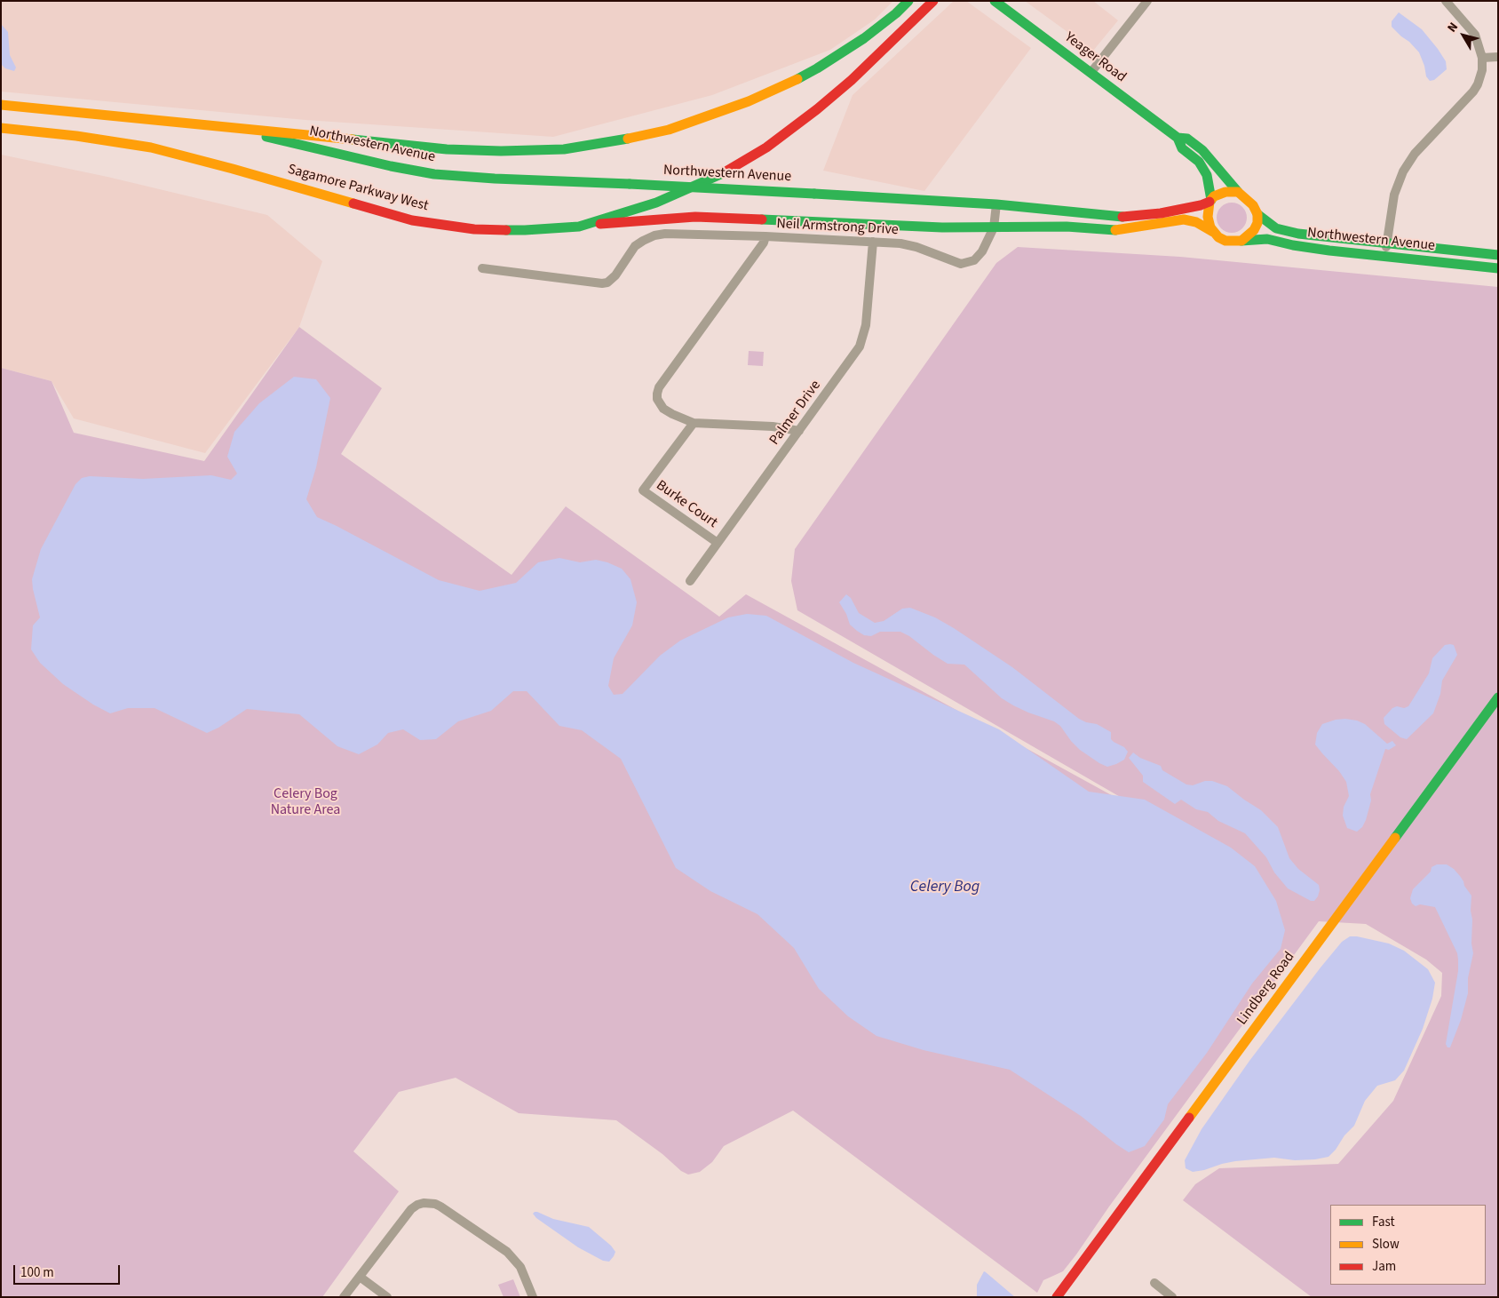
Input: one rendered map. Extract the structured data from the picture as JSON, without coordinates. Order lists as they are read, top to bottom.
{
  "streets": {
    "main road": [
      "Yeager Road",
      "Northwestern Avenue",
      "Sagamore Parkway West",
      "Lindberg Road"
    ],
    "street": ["Neil Armstrong Drive", "Palmer Drive", "Burke Court"]
  },
  "crossings": [
    ["Yeager Road", "Northwestern Avenue"],
    ["Northwestern Avenue", "Neil Armstrong Drive"],
    ["Neil Armstrong Drive", "Palmer Drive"],
    ["Neil Armstrong Drive", "Burke Court"],
    ["Palmer Drive", "Burke Court"]
  ],
  "water": ["Celery Bog"],
  "parks": ["Celery Bog Nature Area"],
  "legend": ["Fast", "Slow", "Jam"],
  "scale_bar": "100 m",
  "north": "top left"
}
